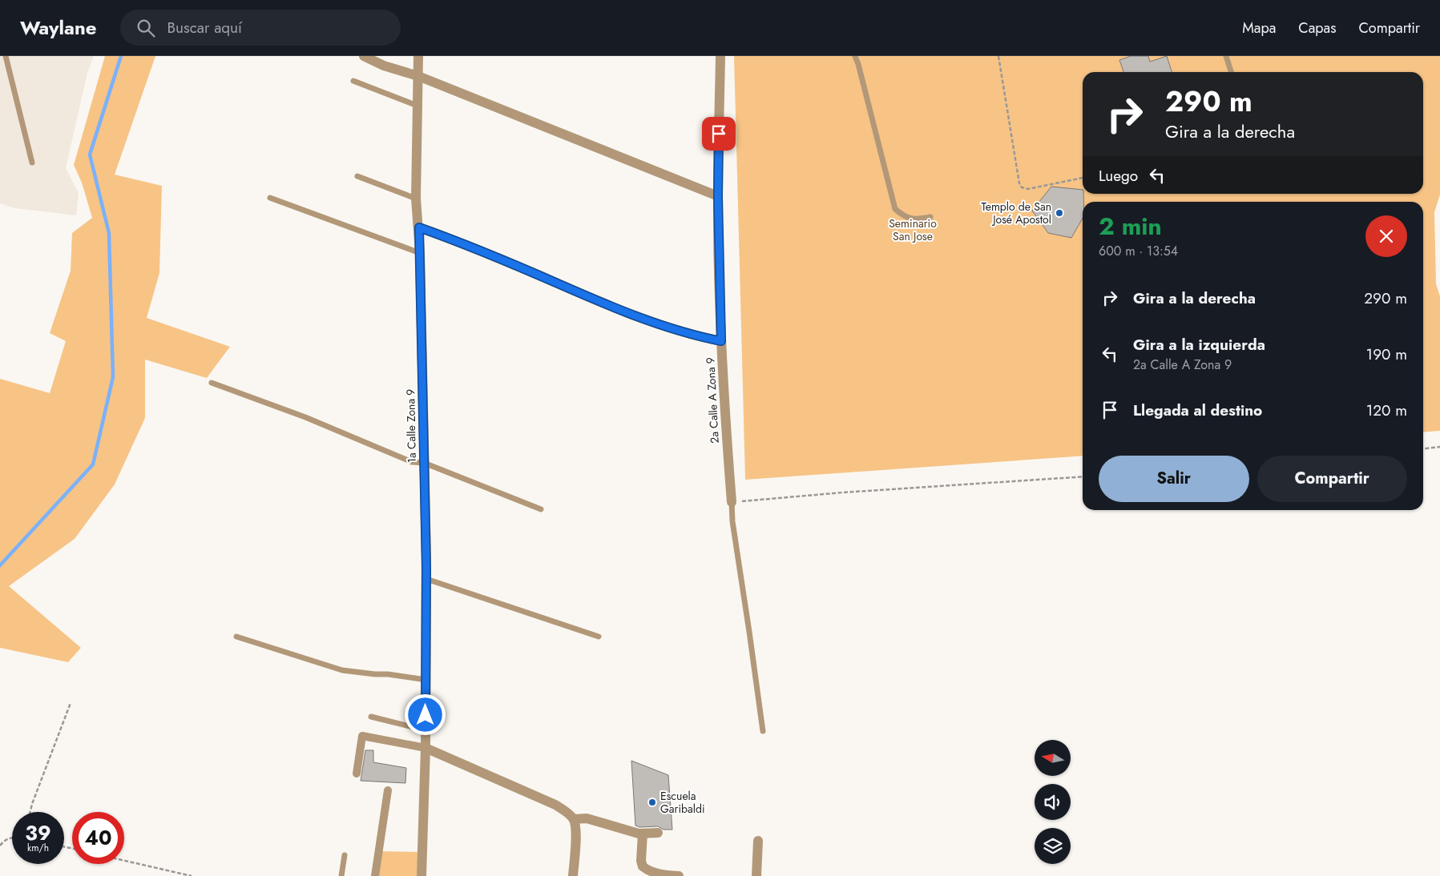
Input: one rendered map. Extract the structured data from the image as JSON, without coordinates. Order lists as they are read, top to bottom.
{
  "streets": {
    "street": ["2a Calle A Zona 9", "1a Calle Zona 9"]
  },
  "parks": ["Seminario San Jose"],
  "places": ["Templo de San José Apostol", "Escuela Garibaldi"],
  "north": "left",
  "page": {
    "header": "Waylane",
    "search": "Buscar aquí",
    "nav": ["Mapa", "Capas", "Compartir"],
    "turn": ["290 m", "Gira a la derecha"],
    "then": "Luego",
    "heading": ["2 min", "600 m · 13:54"],
    "list": [
      {
        "name": "Gira a la derecha",
        "value": "290 m"
      },
      {
        "name": "Gira a la izquierda",
        "note": "2a Calle A Zona 9",
        "value": "190 m"
      },
      {
        "name": "Llegada al destino",
        "value": "120 m"
      }
    ],
    "buttons": ["Salir", "Compartir"],
    "speed": "39 km/h",
    "limit": "40"
  }
}
